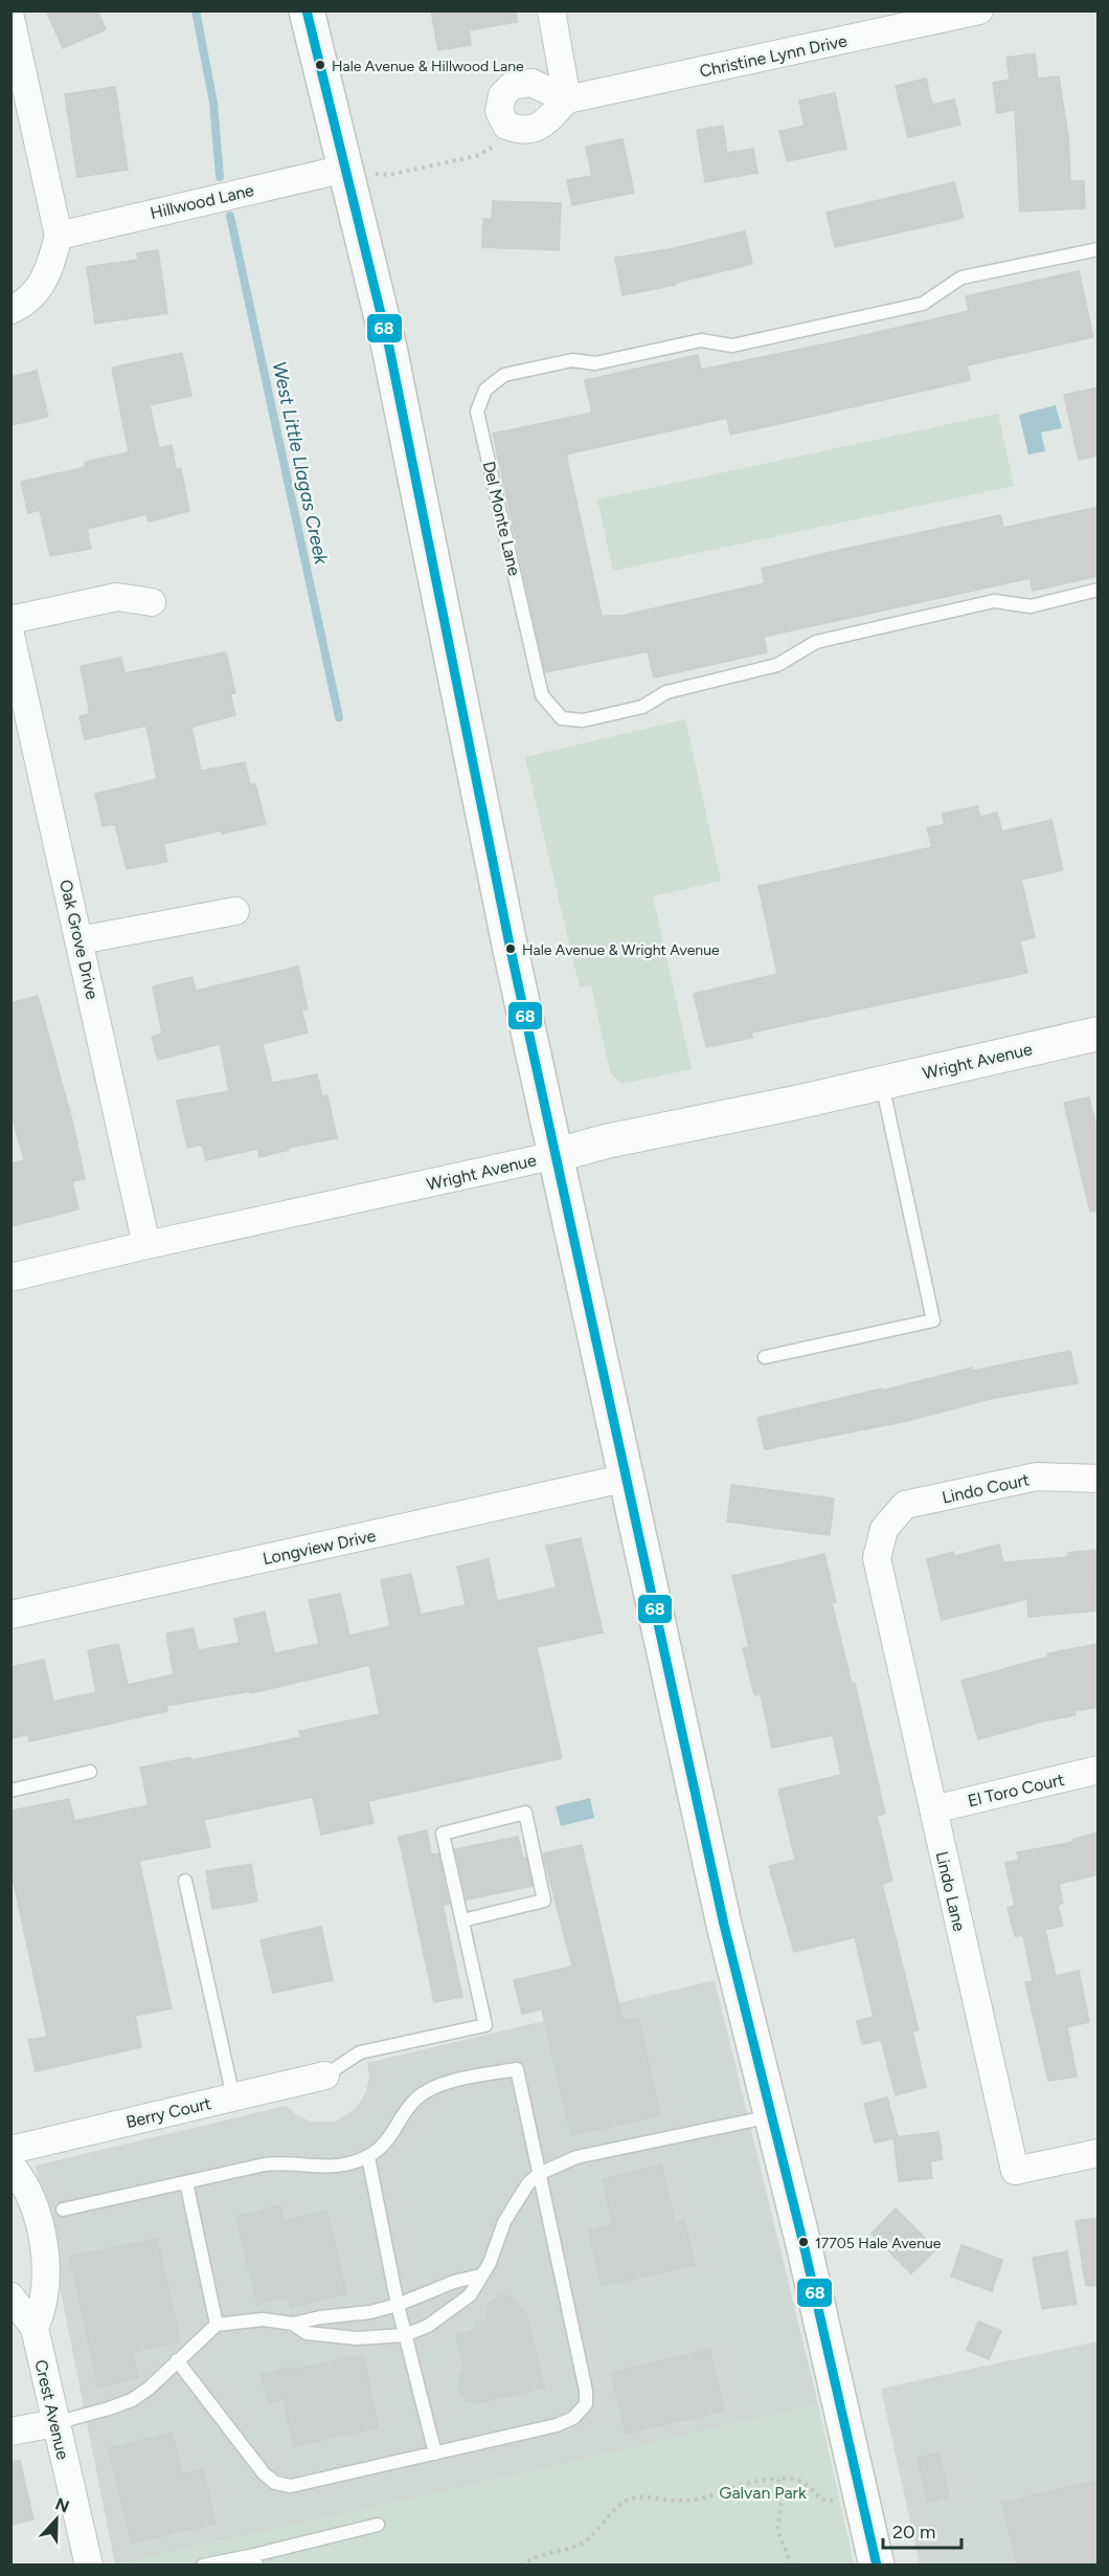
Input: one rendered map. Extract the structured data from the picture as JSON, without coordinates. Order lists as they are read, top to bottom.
{
  "streets": {
    "street": [
      "Christine Lynn Drive",
      "Hillwood Lane",
      "Oak Grove Drive",
      "Wright Avenue",
      "Lindo Court",
      "Longview Drive",
      "El Toro Court",
      "Lindo Lane",
      "Berry Court",
      "Crest Avenue"
    ],
    "lane": ["Del Monte Lane"]
  },
  "crossings": [
    ["Oak Grove Drive", "Wright Avenue"],
    ["Lindo Court", "Lindo Lane"],
    ["El Toro Court", "Lindo Lane"]
  ],
  "water": ["West Little Llagas Creek"],
  "parks": ["Galvan Park"],
  "places": ["Hale Avenue & Hillwood Lane", "Hale Avenue & Wright Avenue", "17705 Hale Avenue"],
  "lines": ["transit line 68"],
  "scale_bar": "20 m",
  "north": "top"
}
